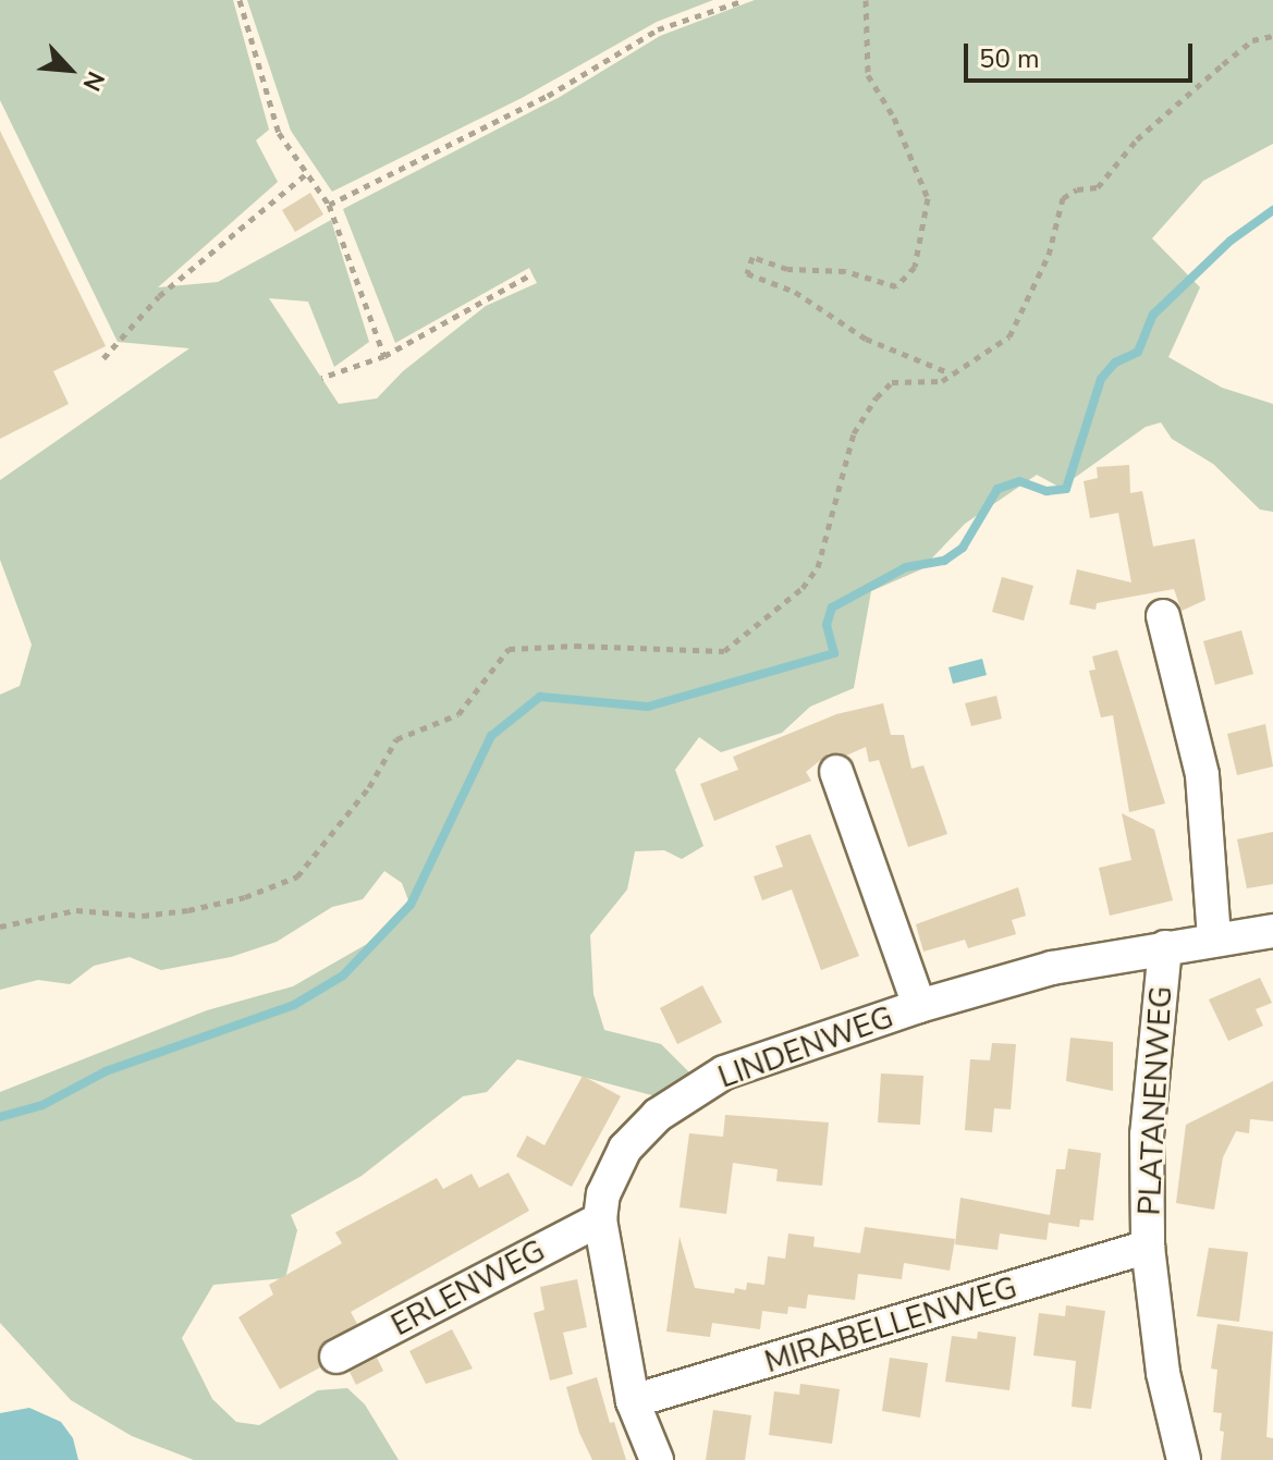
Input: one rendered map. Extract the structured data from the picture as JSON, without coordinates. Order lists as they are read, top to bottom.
{
  "streets": {
    "street": [
      "LINDENWEG",
      "PLATANENWEG",
      "ERLENWEG",
      "MIRABELLENWEG"
    ]
  },
  "crossings": [
    ["LINDENWEG", "PLATANENWEG"],
    ["LINDENWEG", "ERLENWEG"],
    ["LINDENWEG", "MIRABELLENWEG"],
    ["PLATANENWEG", "MIRABELLENWEG"]
  ],
  "scale_bar": "50 m",
  "north": "bottom right"
}
